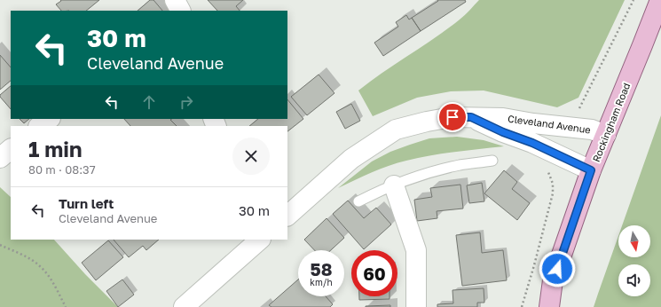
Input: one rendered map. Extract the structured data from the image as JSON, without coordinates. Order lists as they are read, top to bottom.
{
  "streets": {
    "main road": ["Rockingham Road"],
    "street": ["Cleveland Avenue"]
  },
  "crossings": [
    ["Rockingham Road", "Cleveland Avenue"]
  ],
  "north": "bottom",
  "page": {
    "turn": ["30 m", "Cleveland Avenue"],
    "heading": ["1 min", "80 m · 08:37"],
    "list": [
      {
        "name": "Turn left",
        "note": "Cleveland Avenue",
        "value": "30 m"
      }
    ],
    "speed": "58 km/h",
    "limit": "60"
  }
}
